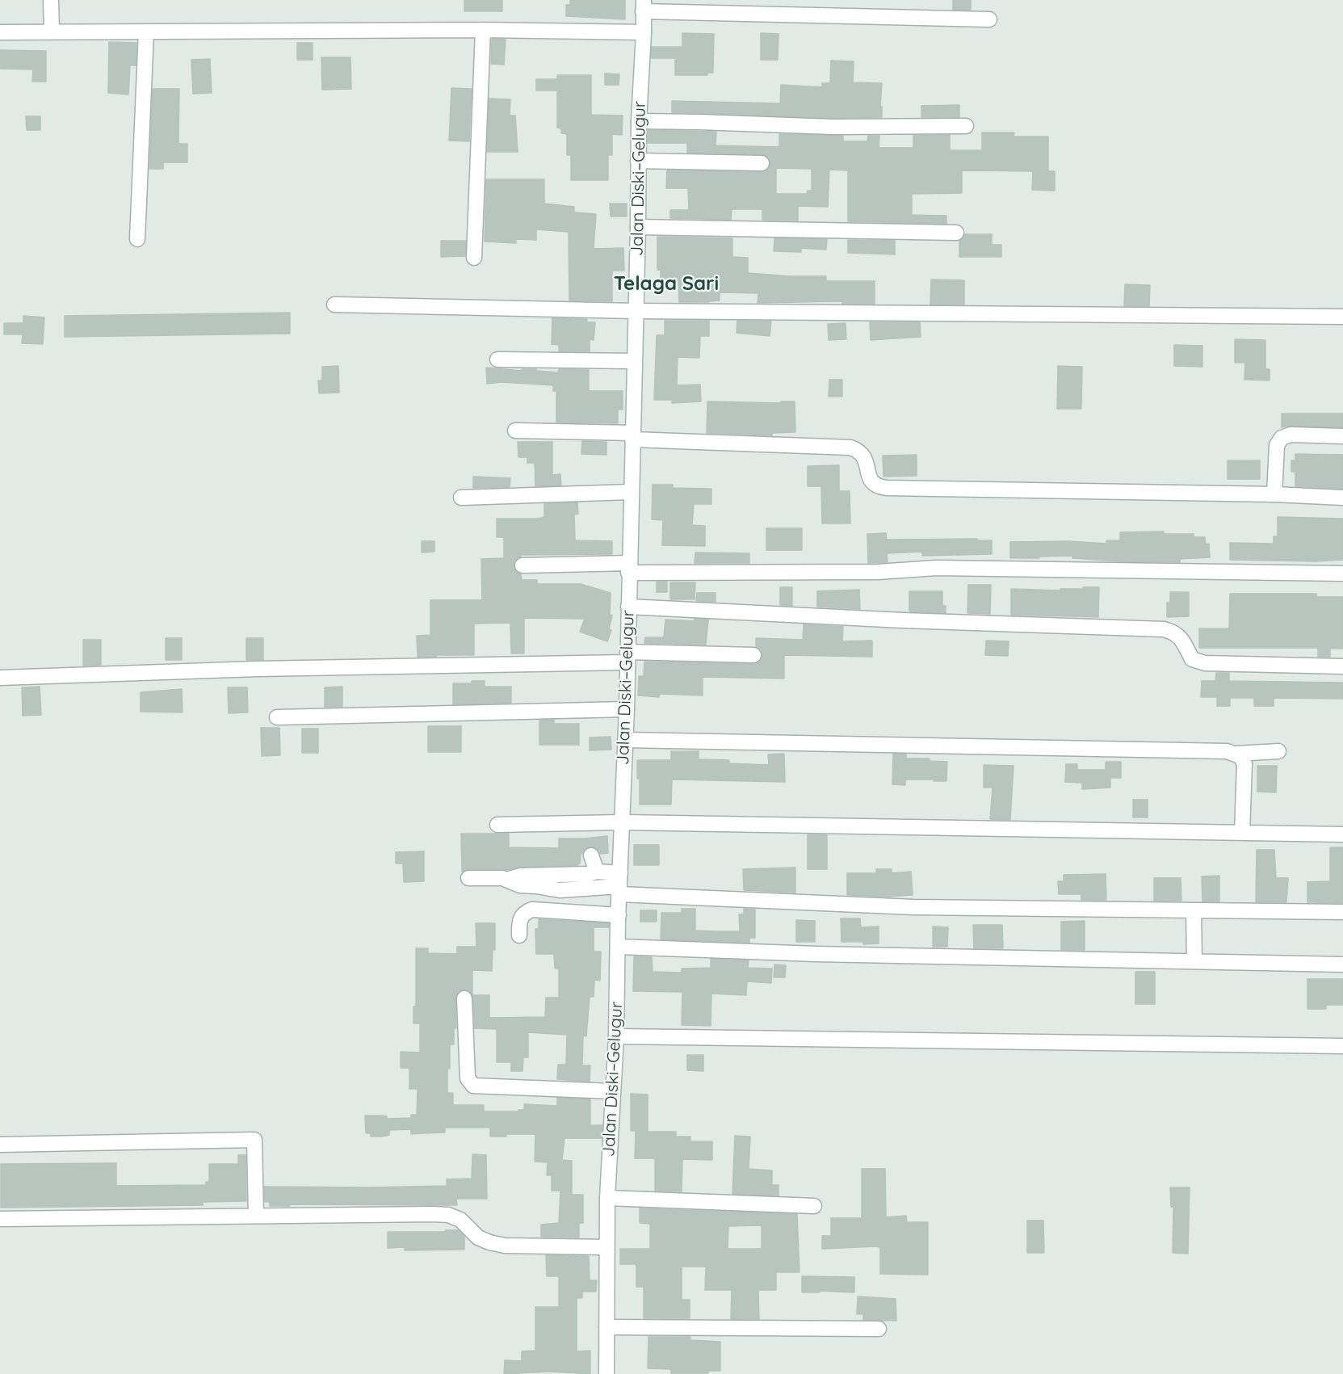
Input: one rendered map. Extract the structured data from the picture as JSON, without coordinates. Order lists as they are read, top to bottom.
{
  "streets": {
    "street": ["Jalan Diski–Gelugur"]
  },
  "districts": ["Telaga Sari"]
}
